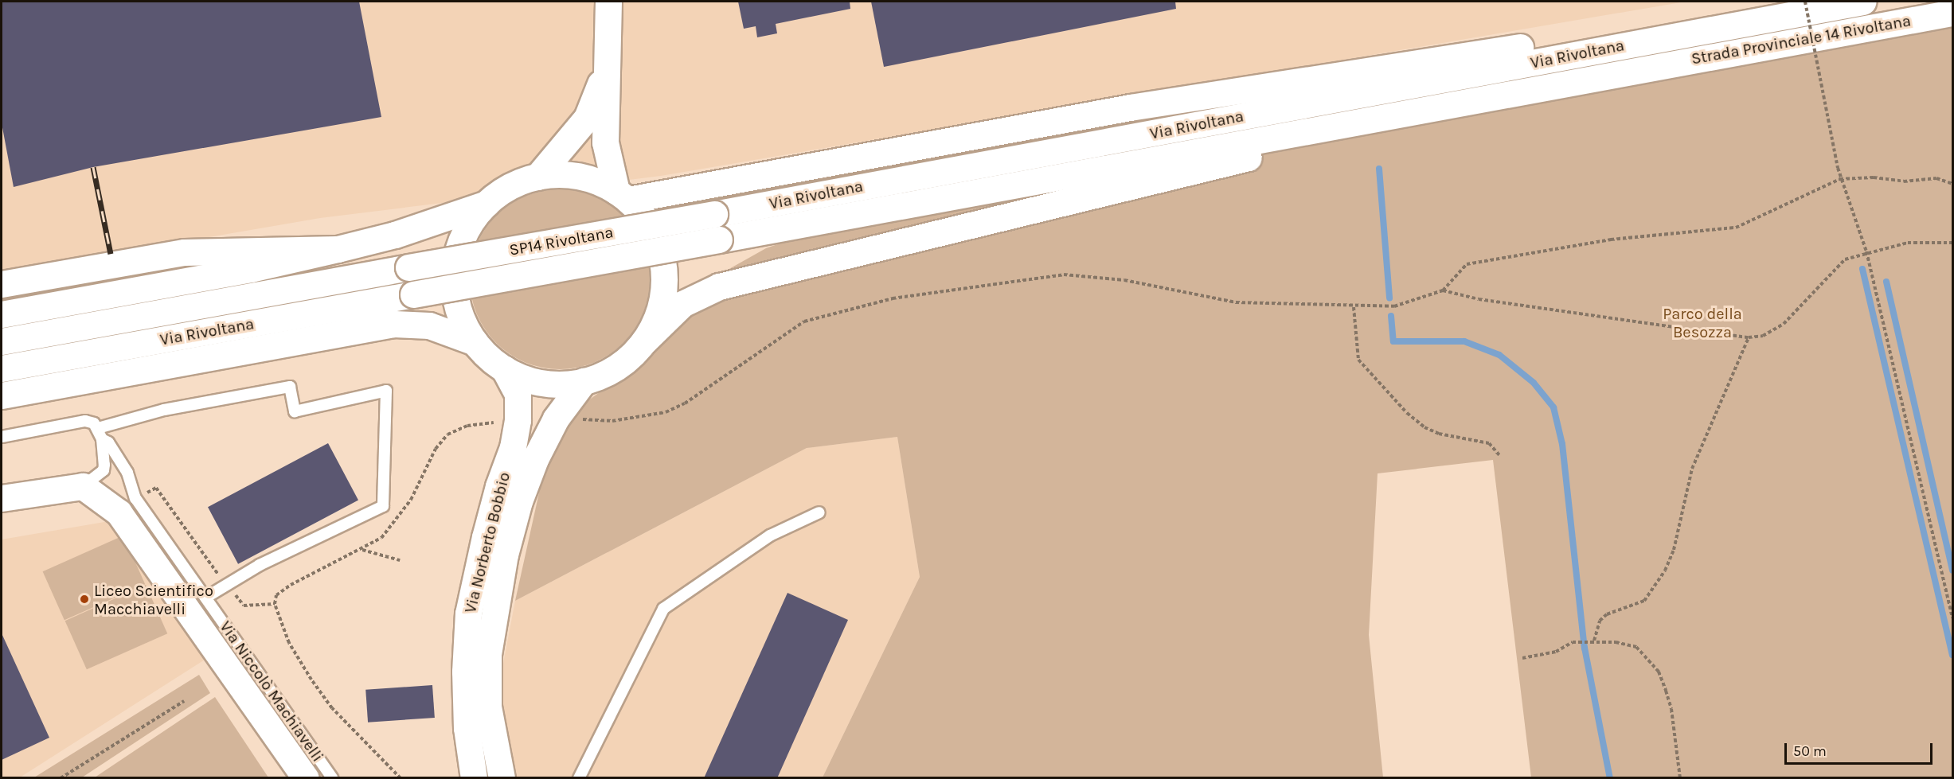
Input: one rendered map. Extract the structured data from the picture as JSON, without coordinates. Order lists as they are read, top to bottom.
{
  "streets": {
    "main road": [
      "Strada Provinciale 14 Rivoltana",
      "Via Rivoltana",
      "SP14 Rivoltana",
      "Via Norberto Bobbio"
    ],
    "lane": ["Via Niccolò Machiavelli"]
  },
  "crossings": [
    ["Strada Provinciale 14 Rivoltana", "Via Rivoltana"],
    ["Via Rivoltana", "SP14 Rivoltana"]
  ],
  "parks": ["Parco della Besozza"],
  "places": ["Liceo Scientifico Macchiavelli"],
  "scale_bar": "50 m"
}
